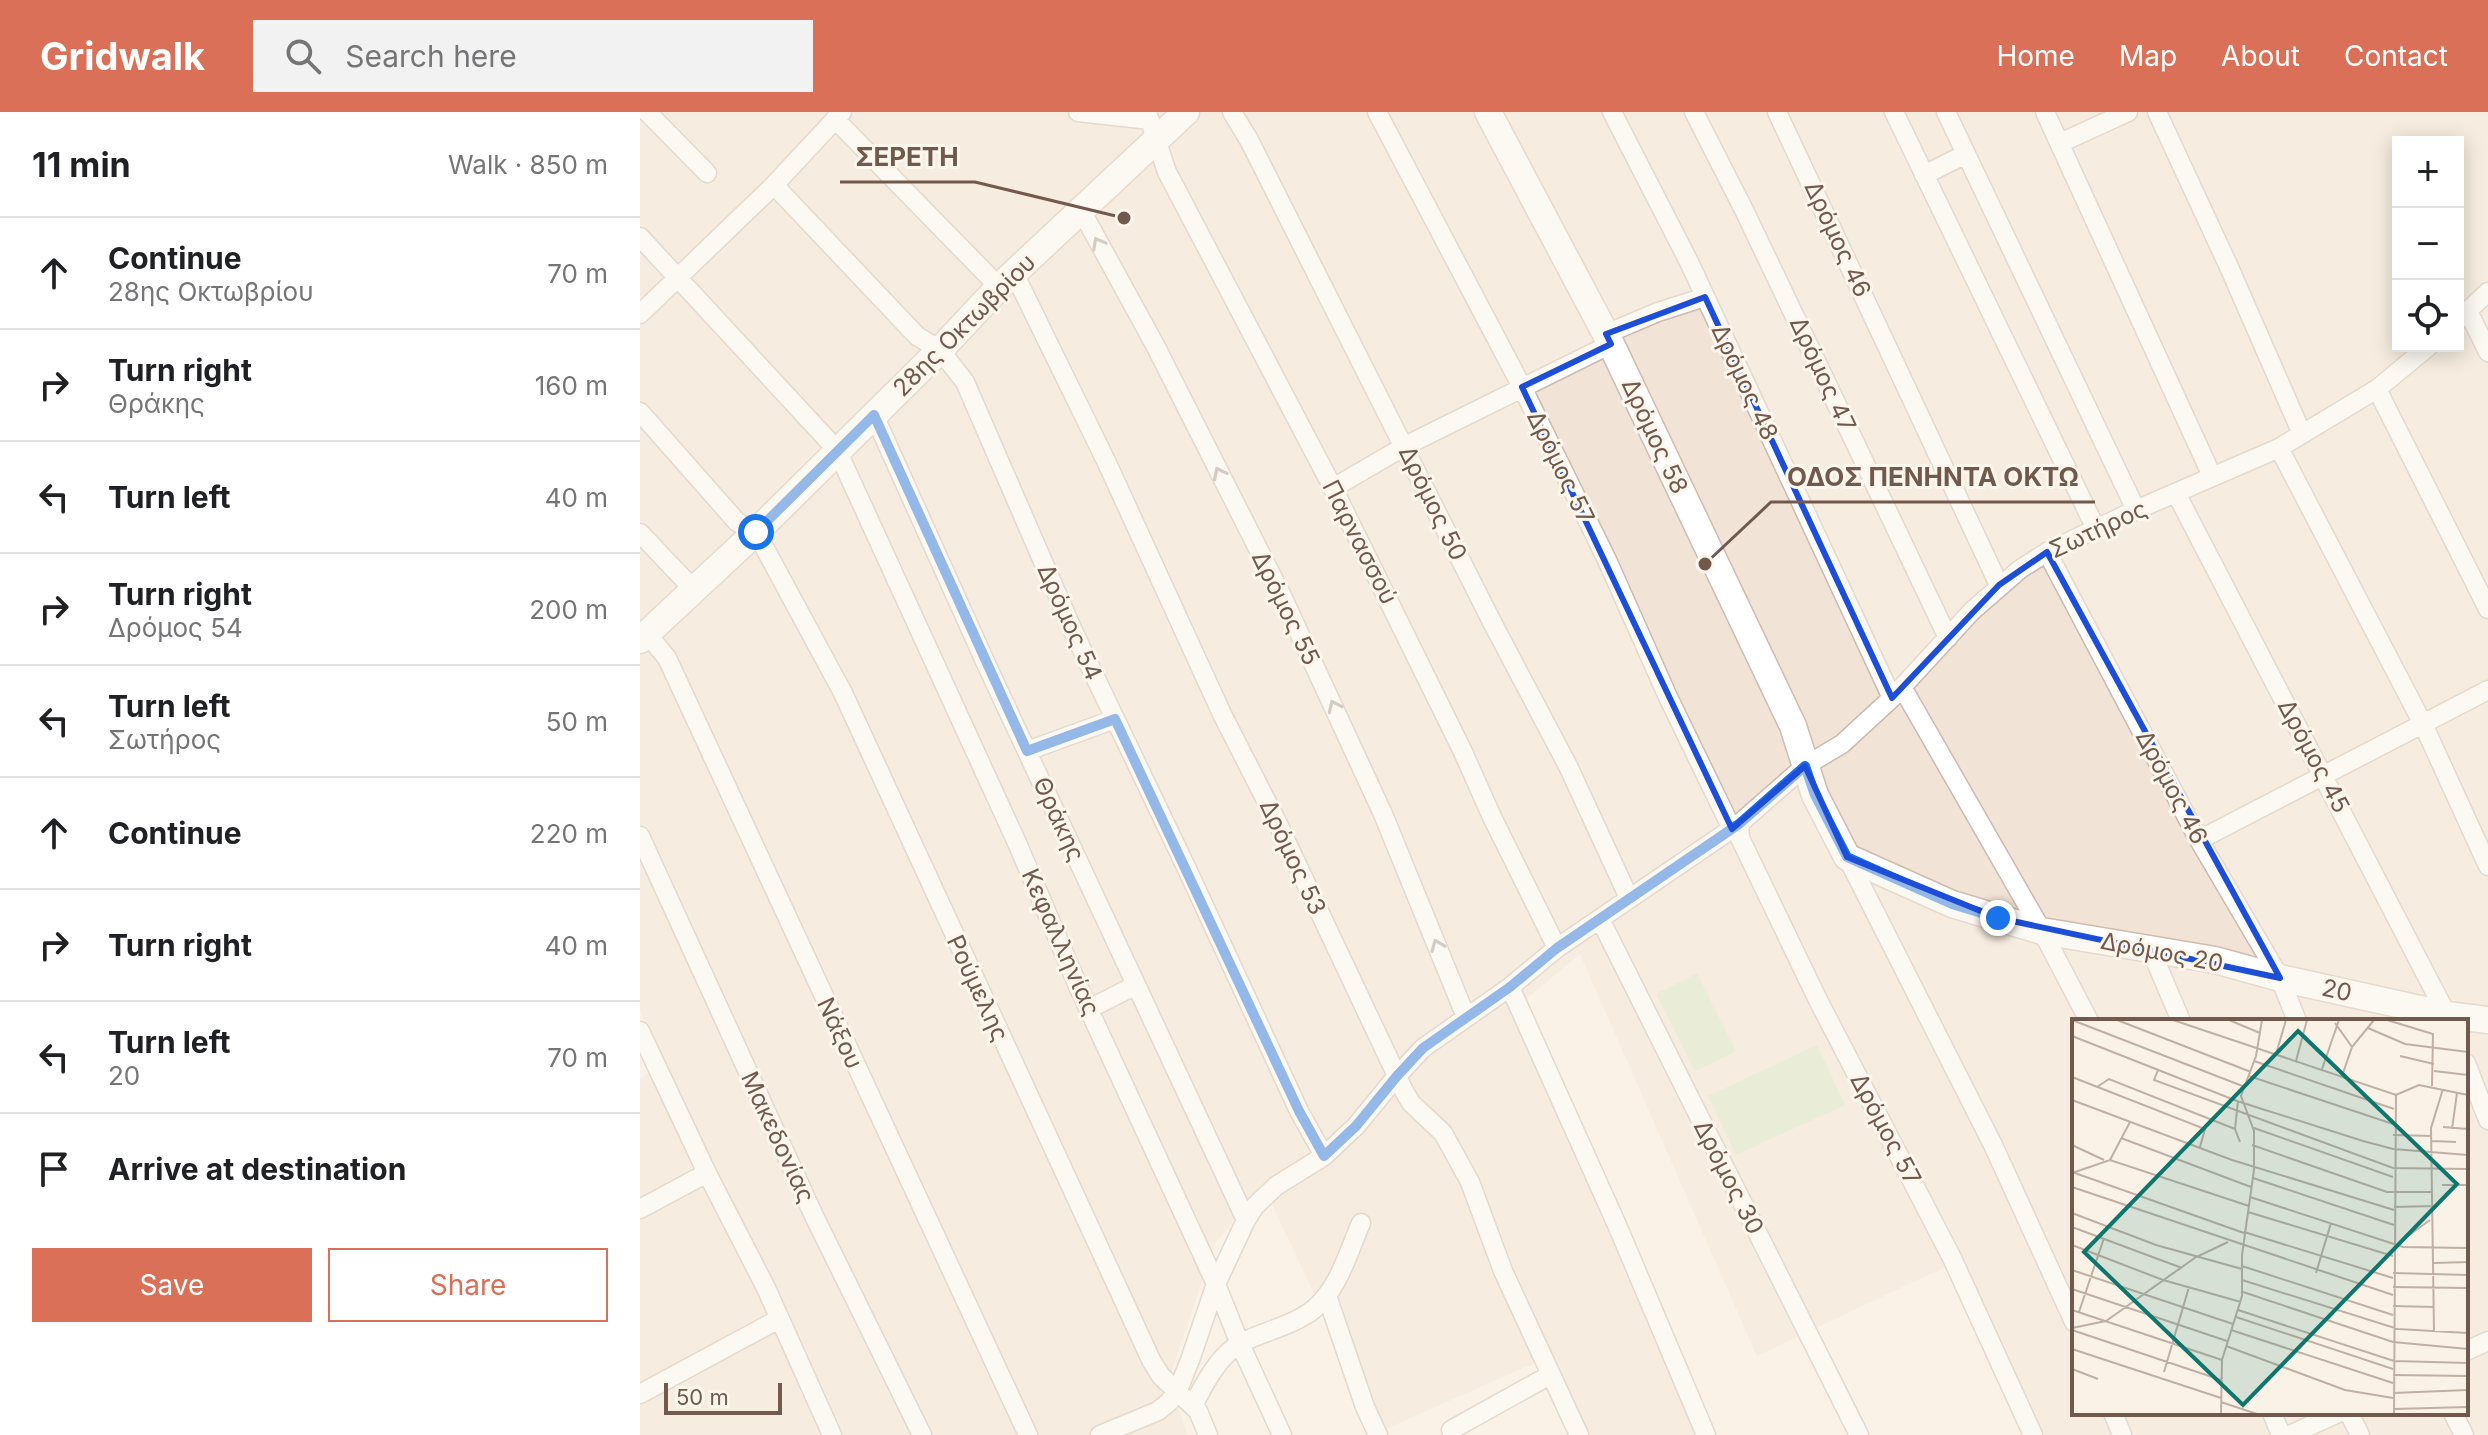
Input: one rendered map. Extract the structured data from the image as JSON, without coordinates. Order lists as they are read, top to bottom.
{
  "streets": {
    "street": [
      "Δρόμος 46",
      "28ης Οκτωβρίου",
      "Δρόμος 47",
      "Δρόμος 48",
      "Δρόμος 58",
      "Δρόμος 57",
      "Δρόμος 50",
      "Σωτήρος",
      "Παρνασσού",
      "Δρόμος 55",
      "Δρόμος 54",
      "Δρόμος 45",
      "Θράκης",
      "Δρόμος 53",
      "Κεφαλληνίας",
      "Δρόμος 20",
      "Ρούμελης",
      "20",
      "Νάξου",
      "Μακεδονίας",
      "Δρόμος 30"
    ]
  },
  "crossings": [
    ["Δρόμος 46", "Σωτήρος"],
    ["Δρόμος 46", "Δρόμος 20"],
    ["Δρόμος 46", "20"],
    ["28ης Οκτωβρίου", "Παρνασσού"],
    ["28ης Οκτωβρίου", "Δρόμος 55"],
    ["28ης Οκτωβρίου", "Δρόμος 54"],
    ["28ης Οκτωβρίου", "Θράκης"],
    ["28ης Οκτωβρίου", "Δρόμος 53"],
    ["28ης Οκτωβρίου", "Κεφαλληνίας"],
    ["28ης Οκτωβρίου", "Ρούμελης"],
    ["28ης Οκτωβρίου", "Νάξου"],
    ["Δρόμος 47", "Σωτήρος"],
    ["Δρόμος 48", "Σωτήρος"],
    ["Δρόμος 48", "Δρόμος 20"],
    ["Δρόμος 58", "Σωτήρος"],
    ["Δρόμος 57", "Σωτήρος"],
    ["Δρόμος 50", "Σωτήρος"],
    ["Σωτήρος", "Παρνασσού"],
    ["Σωτήρος", "Δρόμος 55"],
    ["Σωτήρος", "Δρόμος 45"],
    ["Σωτήρος", "Δρόμος 53"],
    ["Σωτήρος", "Δρόμος 30"],
    ["Δρόμος 45", "20"],
    ["Δρόμος 20", "20"]
  ],
  "one_way": ["Δρόμος 55"],
  "places": ["ΣΕΡΕΤΗ", "ΟΔΟΣ ΠΕΝΗΝΤΑ ΟΚΤΩ"],
  "scale_bar": "50 m",
  "page": {
    "header": "Gridwalk",
    "search": "Search here",
    "nav": [
      "Home",
      "Map",
      "About",
      "Contact"
    ],
    "heading": ["11 min", "Walk · 850 m"],
    "map_buttons": ["+", "−"],
    "list": [
      ["Continue", "28ης Οκτωβρίου", "70 m"],
      ["Turn right", "Θράκης", "160 m"],
      ["Turn left", "40 m"],
      ["Turn right", "Δρόμος 54", "200 m"],
      ["Turn left", "Σωτήρος", "50 m"],
      ["Continue", "220 m"],
      ["Turn right", "40 m"],
      ["Turn left", "20", "70 m"],
      "Arrive at destination"
    ],
    "buttons": ["Save", "Share"],
    "scale": "50 m"
  }
}
